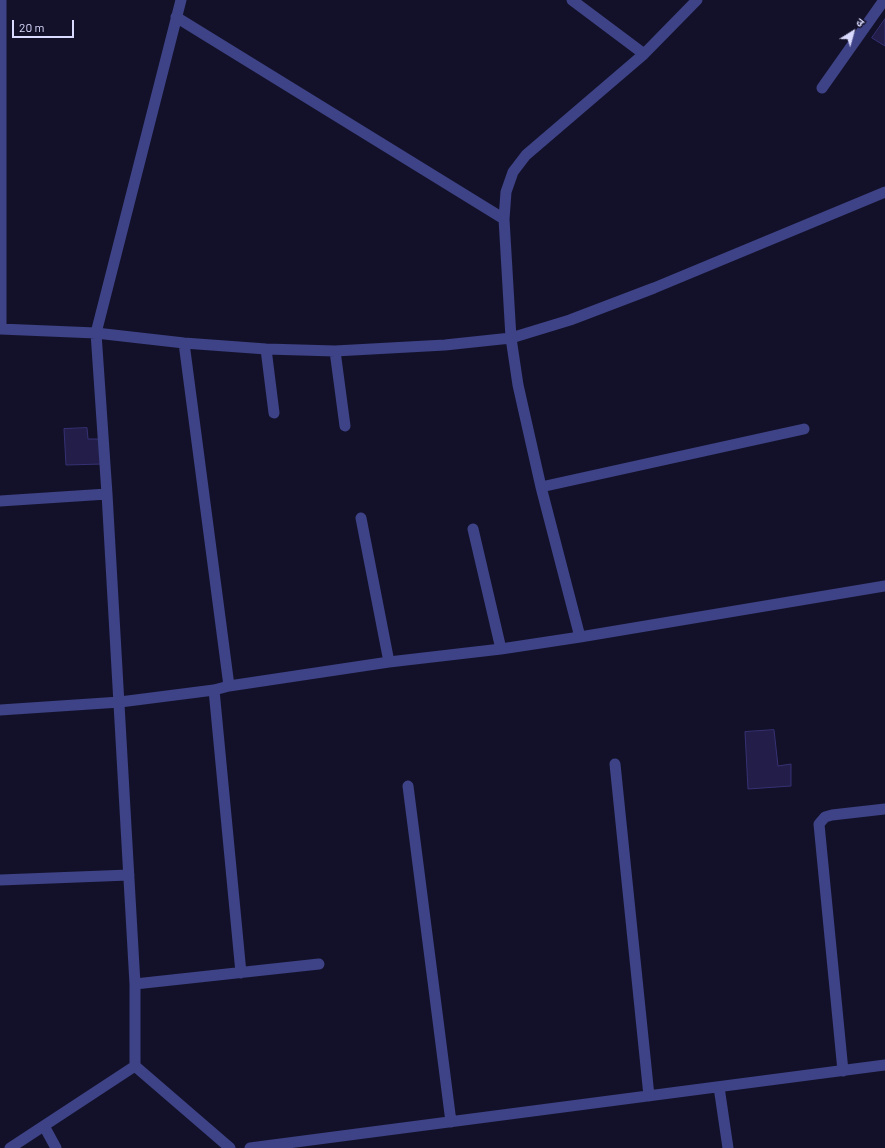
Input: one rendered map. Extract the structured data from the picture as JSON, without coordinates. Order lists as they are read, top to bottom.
{
  "scale_bar": "20 m",
  "north": "top right"
}
